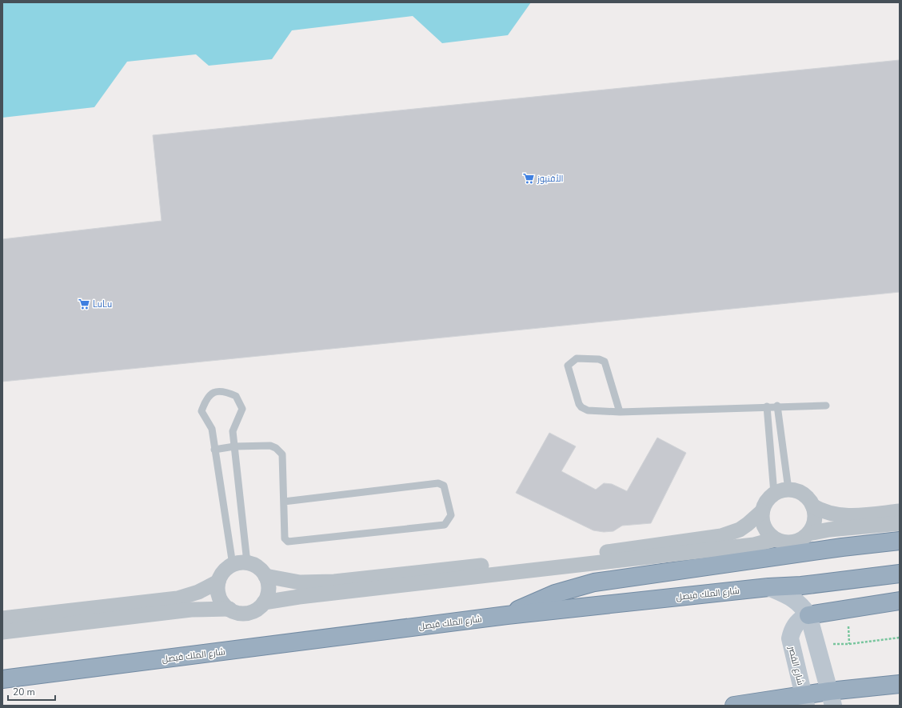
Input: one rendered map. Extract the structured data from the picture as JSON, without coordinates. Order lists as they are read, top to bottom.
{
  "streets": {
    "highway": ["شارع الملك فيصل"],
    "main road": ["شارع القصر"]
  },
  "places": {
    "supermarket": ["الأفنيوز", "LuLu"]
  },
  "scale_bar": "20 m"
}
